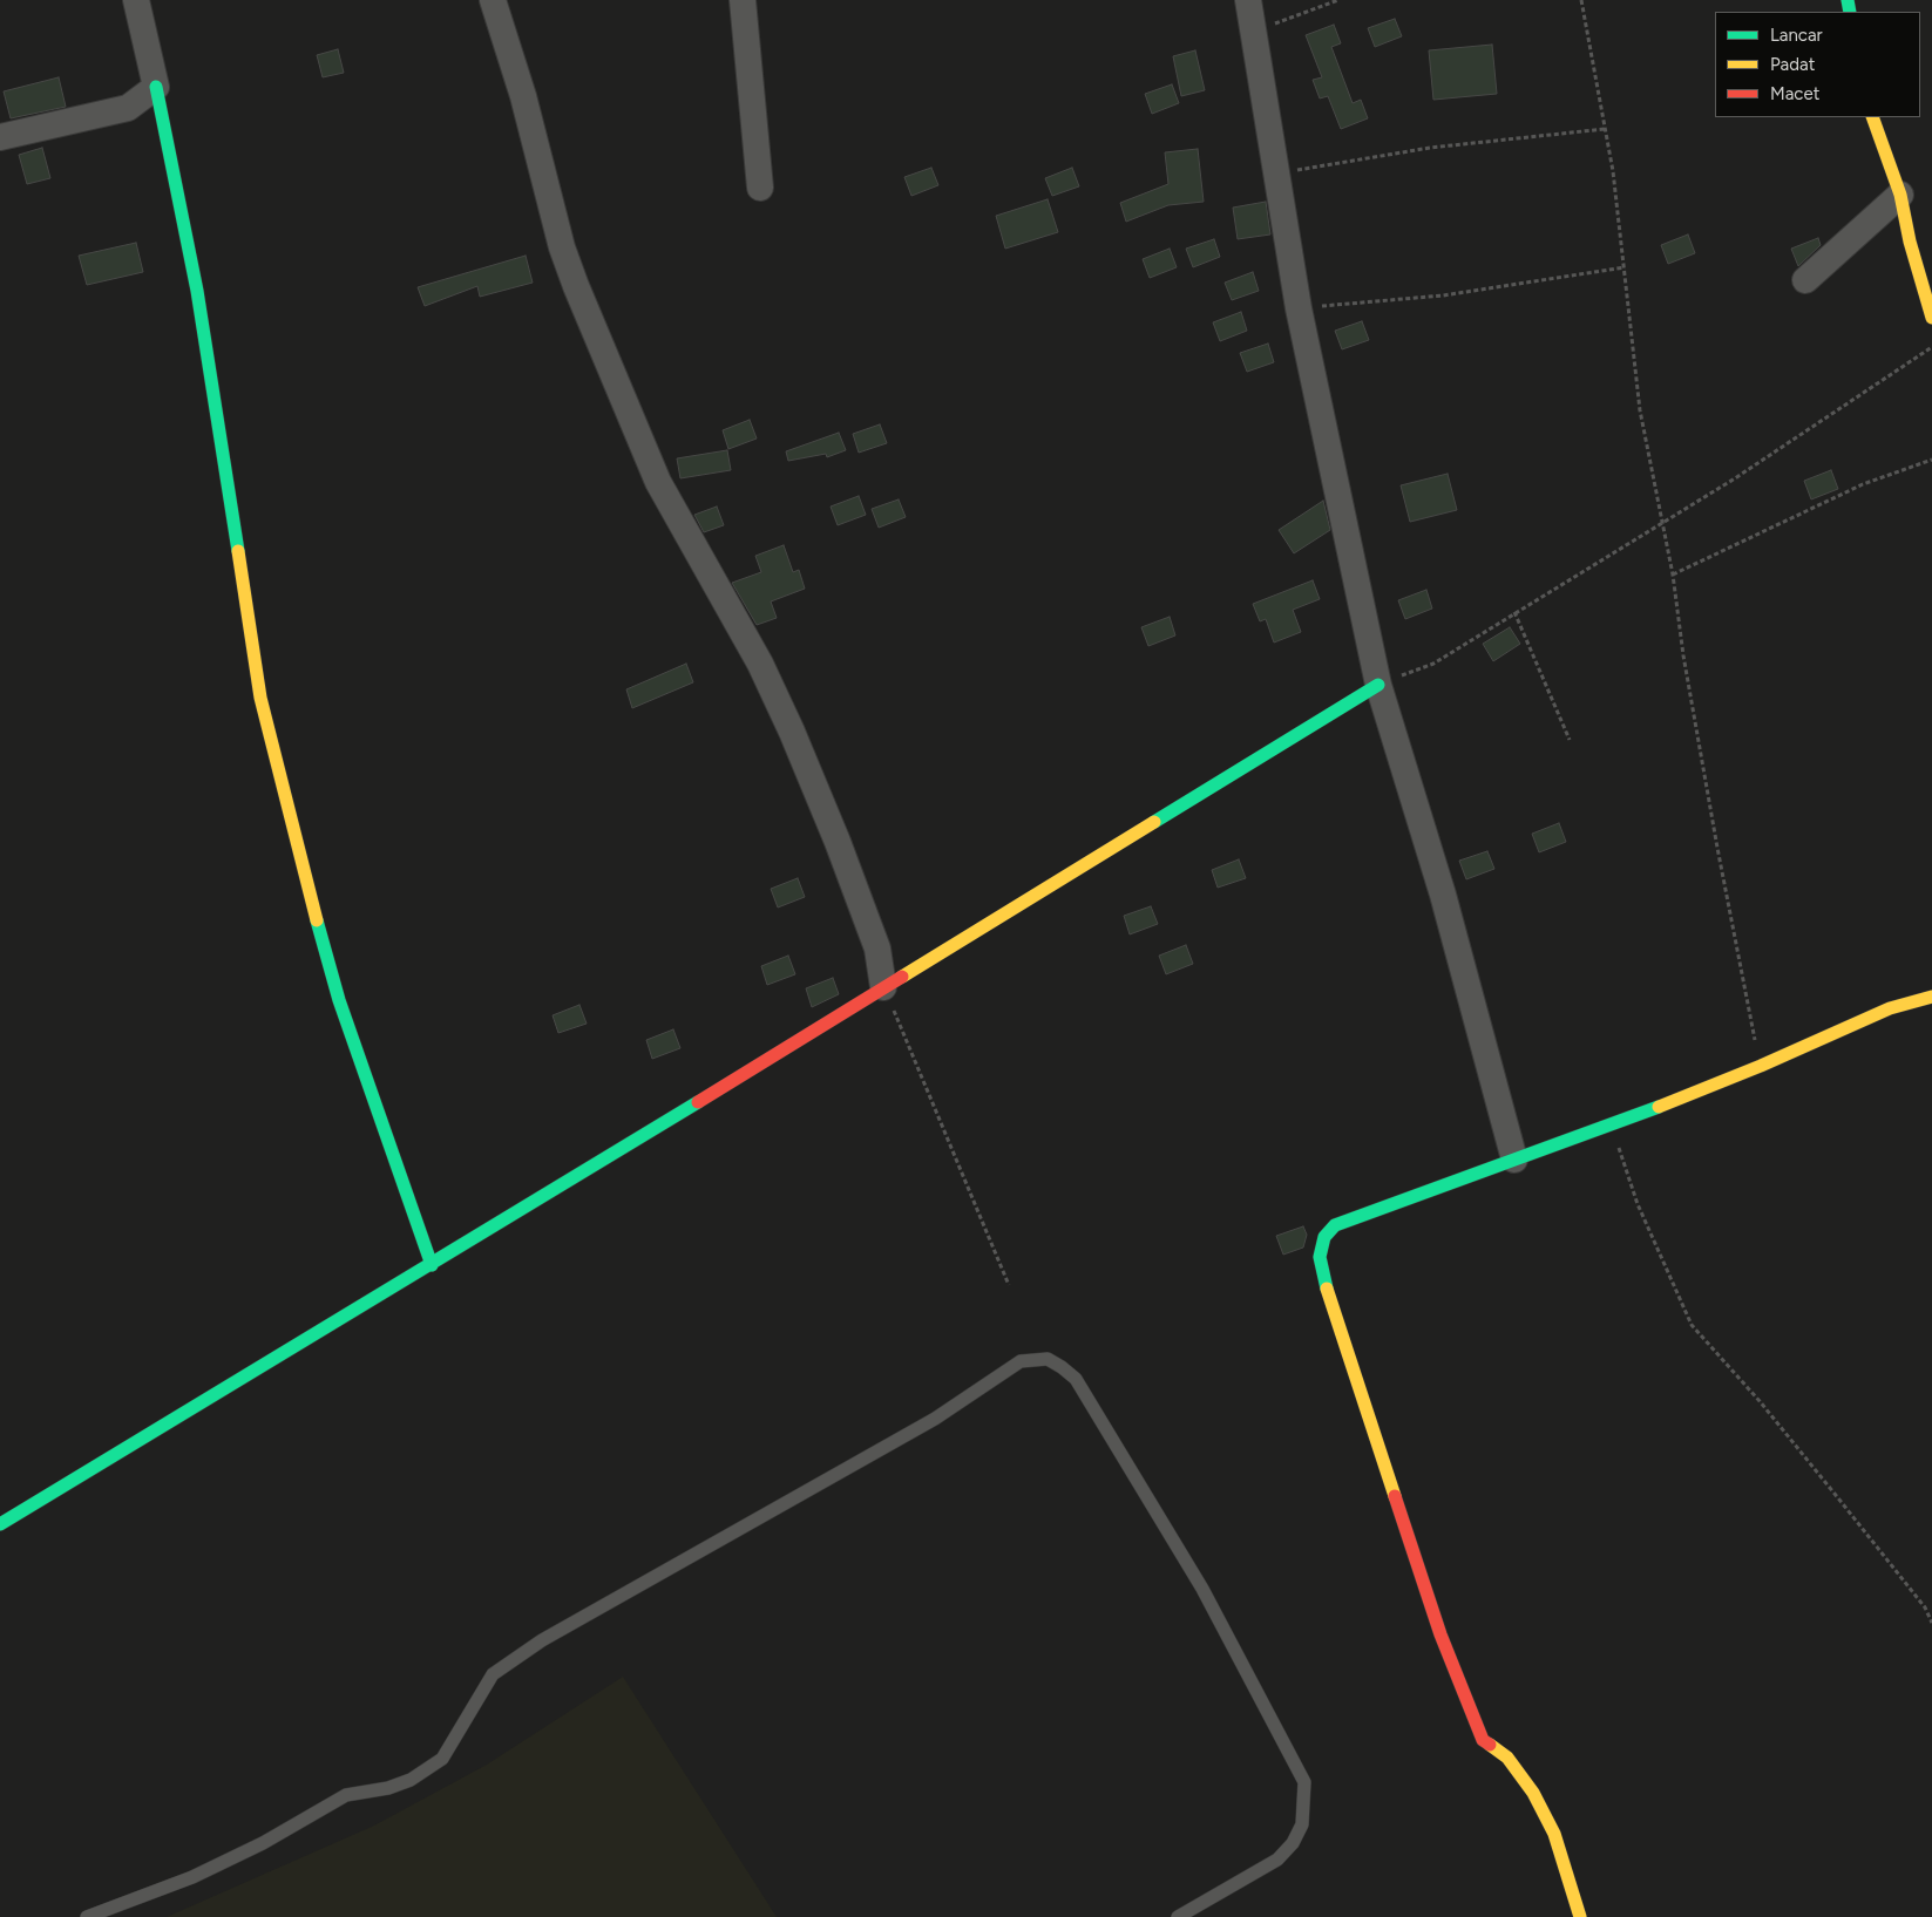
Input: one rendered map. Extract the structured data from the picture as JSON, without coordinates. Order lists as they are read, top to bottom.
{
  "legend": ["Lancar", "Padat", "Macet"]
}
